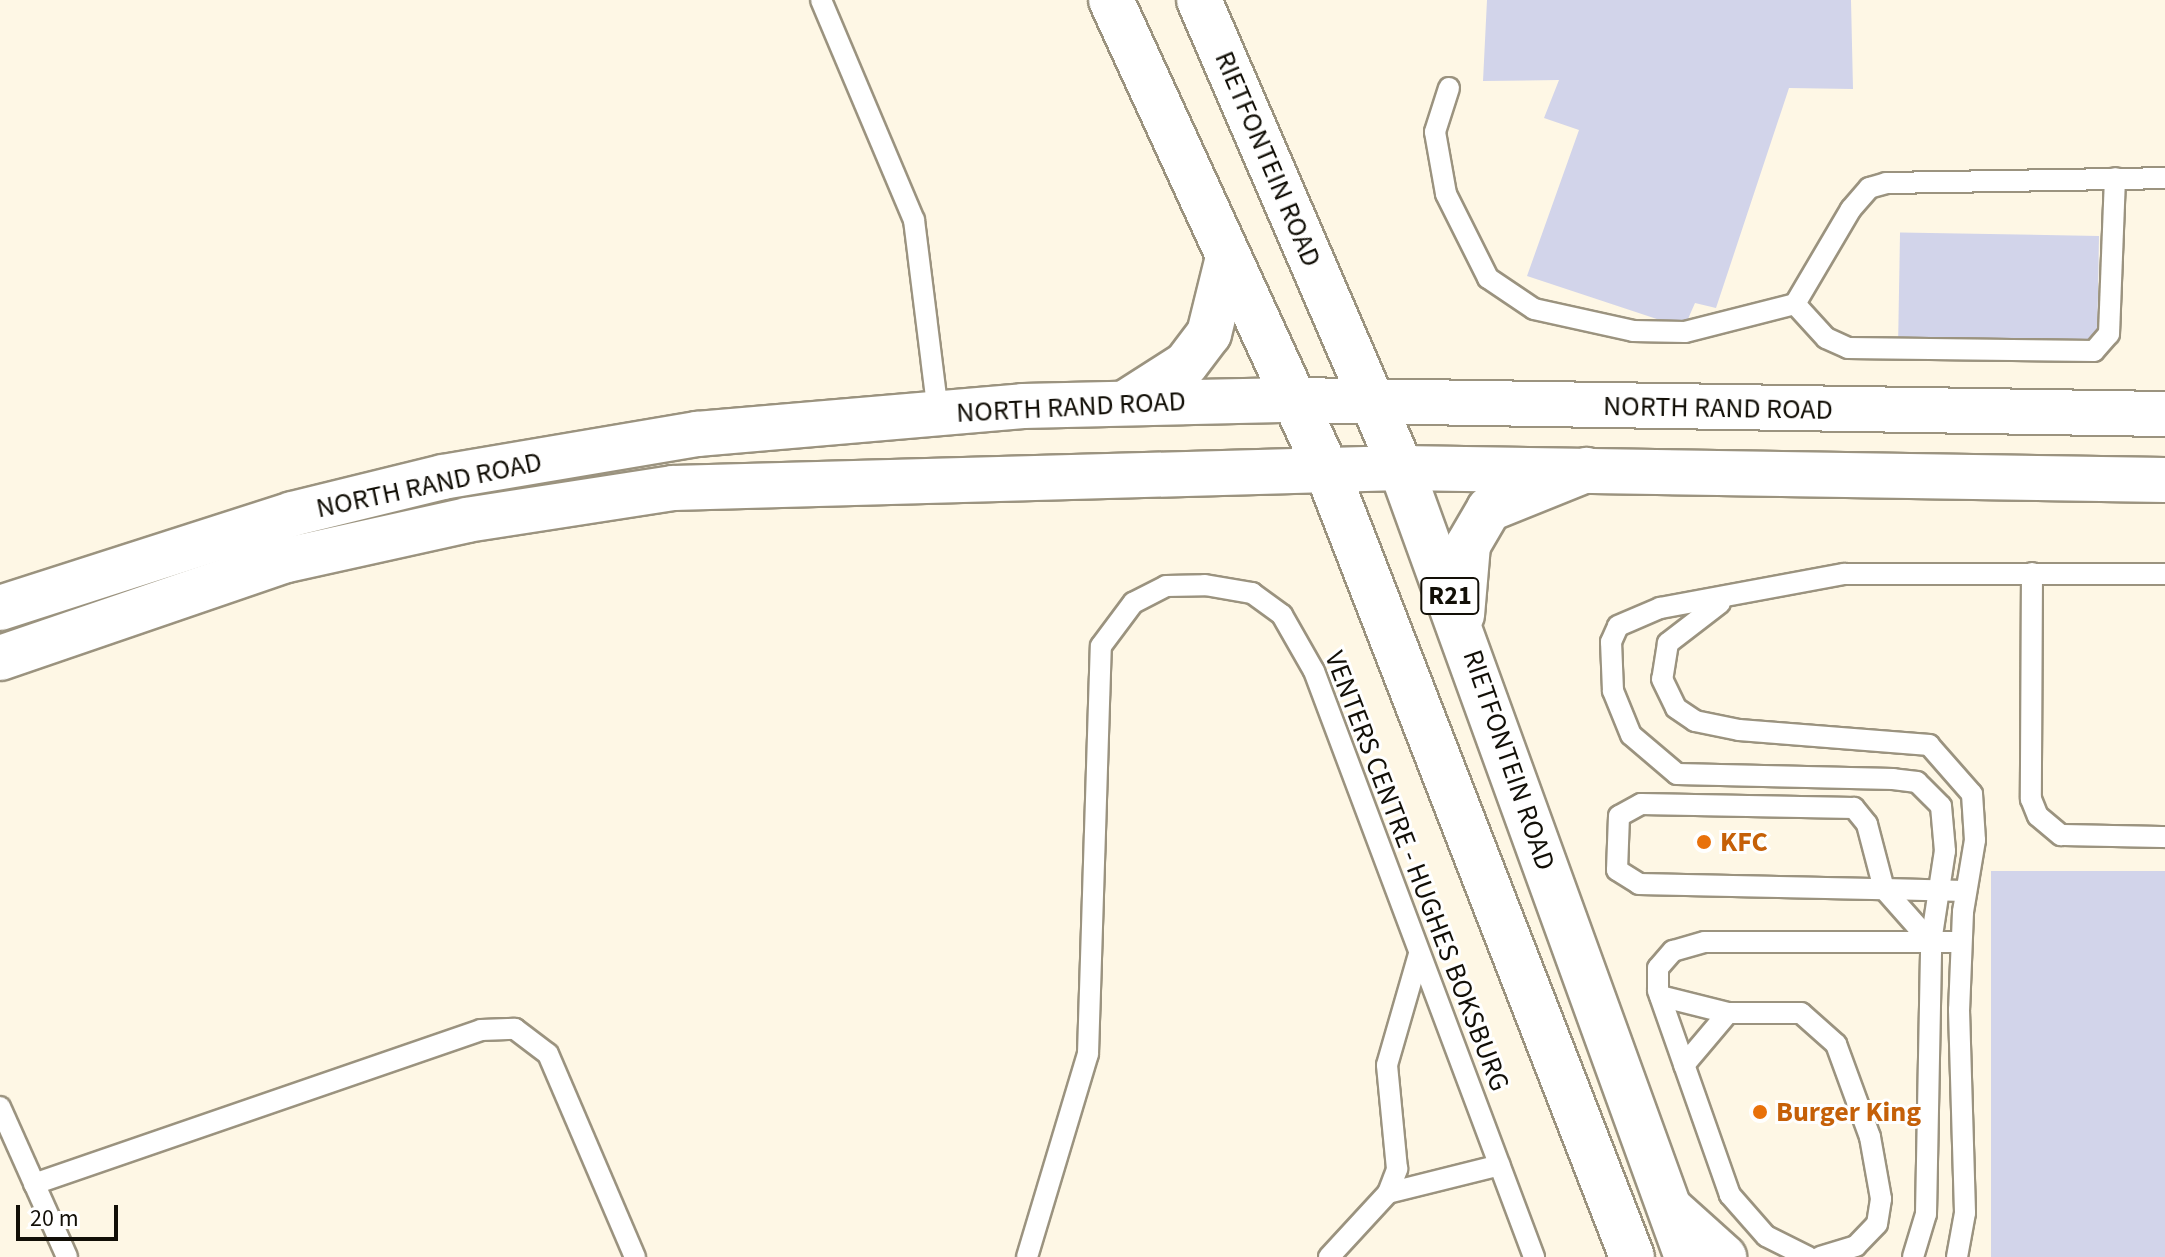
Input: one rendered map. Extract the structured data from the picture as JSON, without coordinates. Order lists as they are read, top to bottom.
{
  "streets": {
    "main road": ["RIETFONTEIN ROAD", "NORTH RAND ROAD", "R21"],
    "lane": ["VENTERS CENTRE - HUGHES BOKSBURG"]
  },
  "crossings": [
    ["RIETFONTEIN ROAD", "NORTH RAND ROAD"]
  ],
  "places": ["KFC", "Burger King"],
  "scale_bar": "20 m"
}
